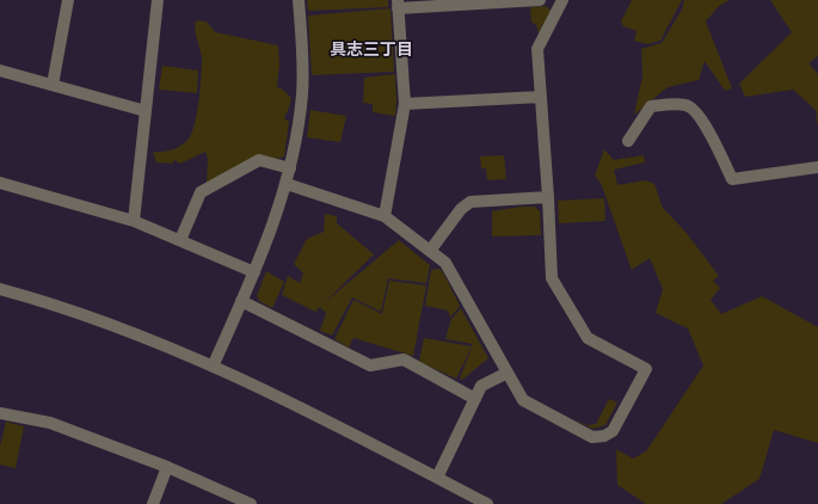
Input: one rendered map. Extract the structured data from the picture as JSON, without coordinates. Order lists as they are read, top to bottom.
{
  "districts": ["具志三丁目"]
}
